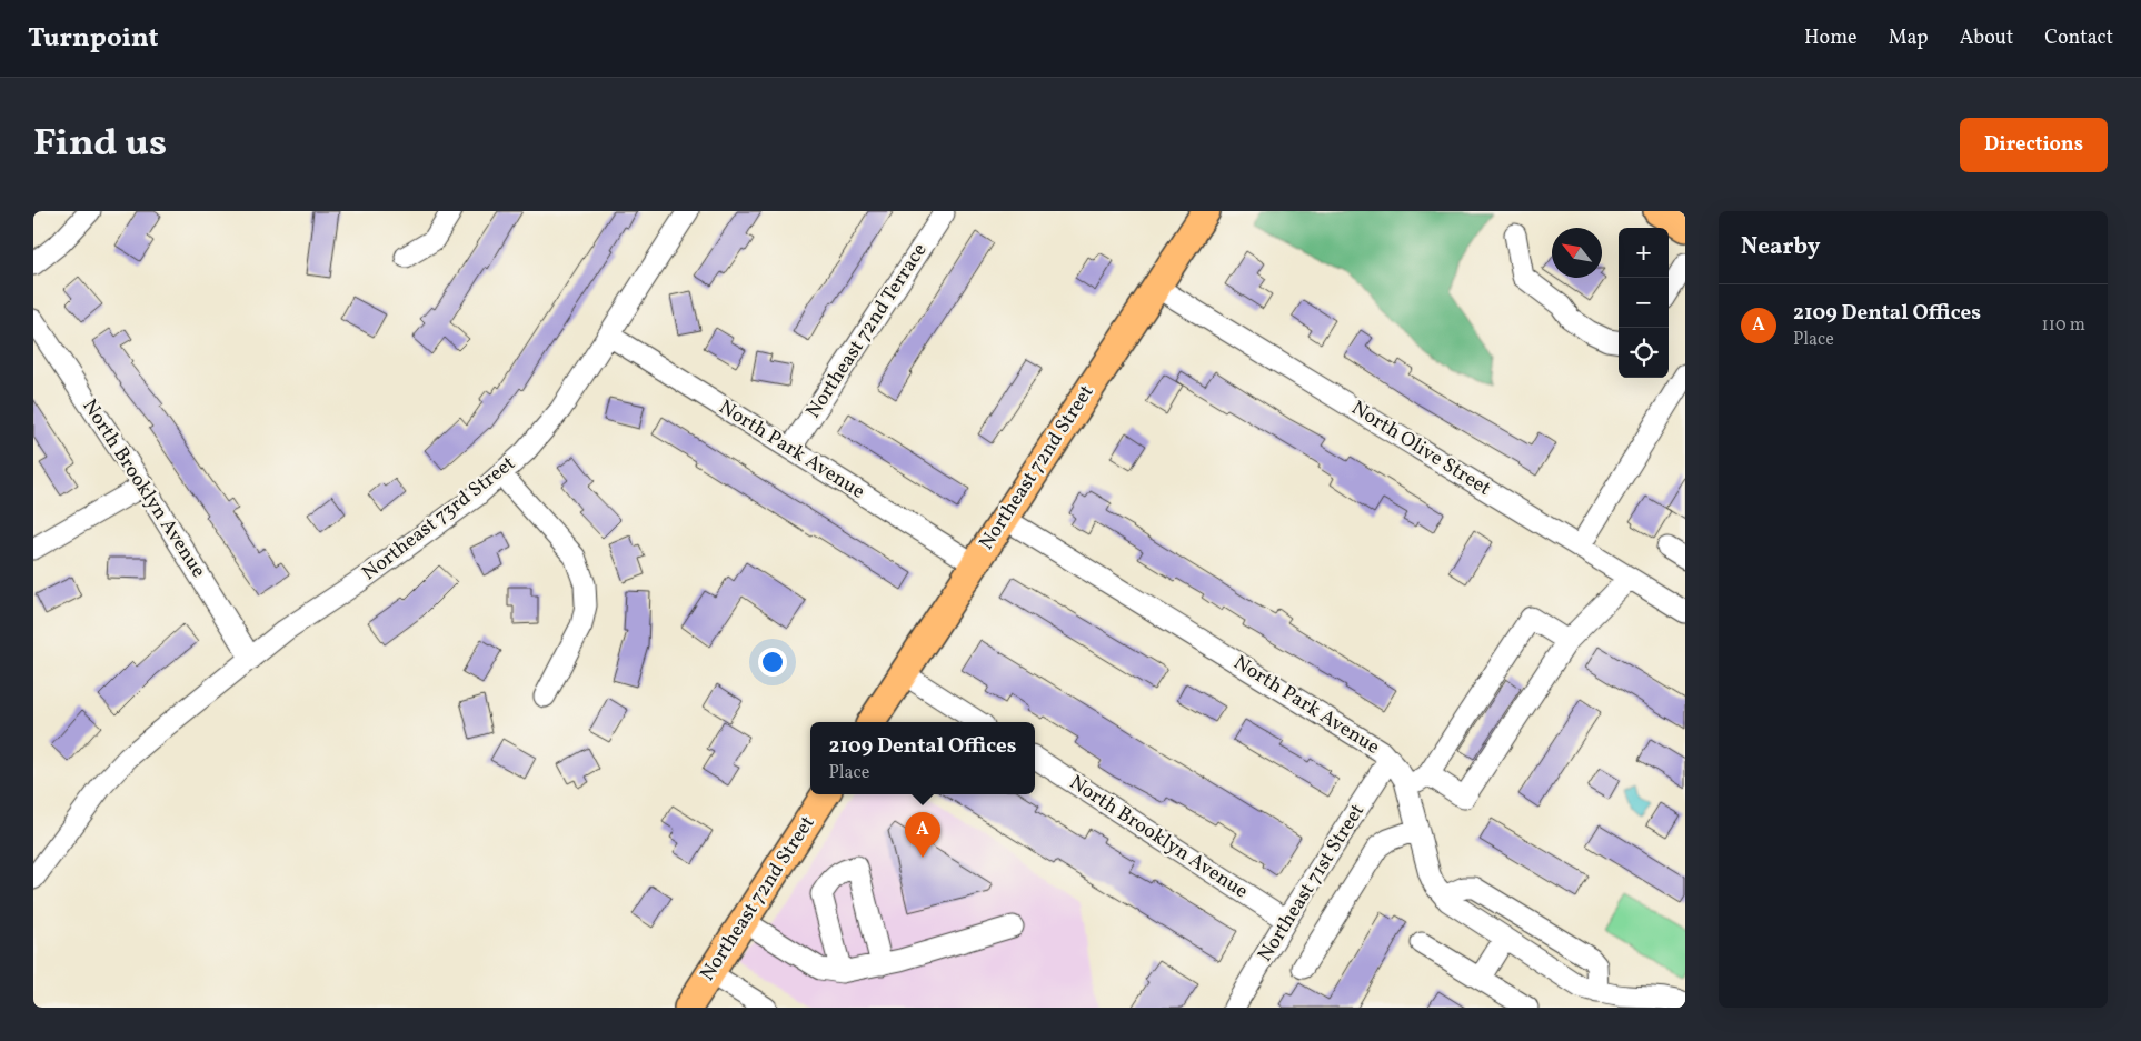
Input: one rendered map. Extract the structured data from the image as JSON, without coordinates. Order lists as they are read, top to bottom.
{
  "streets": {
    "main road": ["Northeast 72nd Street"],
    "street": [
      "Northeast 72nd Terrace",
      "North Olive Street",
      "North Park Avenue",
      "North Brooklyn Avenue",
      "Northeast 73rd Street",
      "Northeast 71st Street"
    ]
  },
  "crossings": [
    ["Northeast 72nd Terrace", "North Park Avenue"],
    ["North Olive Street", "Northeast 72nd Street"],
    ["North Park Avenue", "Northeast 72nd Street"],
    ["North Park Avenue", "Northeast 73rd Street"],
    ["North Park Avenue", "Northeast 71st Street"],
    ["North Brooklyn Avenue", "Northeast 73rd Street"],
    ["North Brooklyn Avenue", "Northeast 71st Street"]
  ],
  "north": "top left",
  "page": {
    "header": "Turnpoint",
    "nav": [
      "Home",
      "Map",
      "About",
      "Contact"
    ],
    "title": "Find us",
    "buttons": "Directions",
    "heading": "Nearby",
    "map_buttons": ["+", "−"],
    "list": [
      {
        "mark": "A",
        "name": "2109 Dental Offices",
        "note": "Place",
        "value": "110 m"
      }
    ],
    "popup": ["2109 Dental Offices", "Place"],
    "pins": "A"
  }
}
